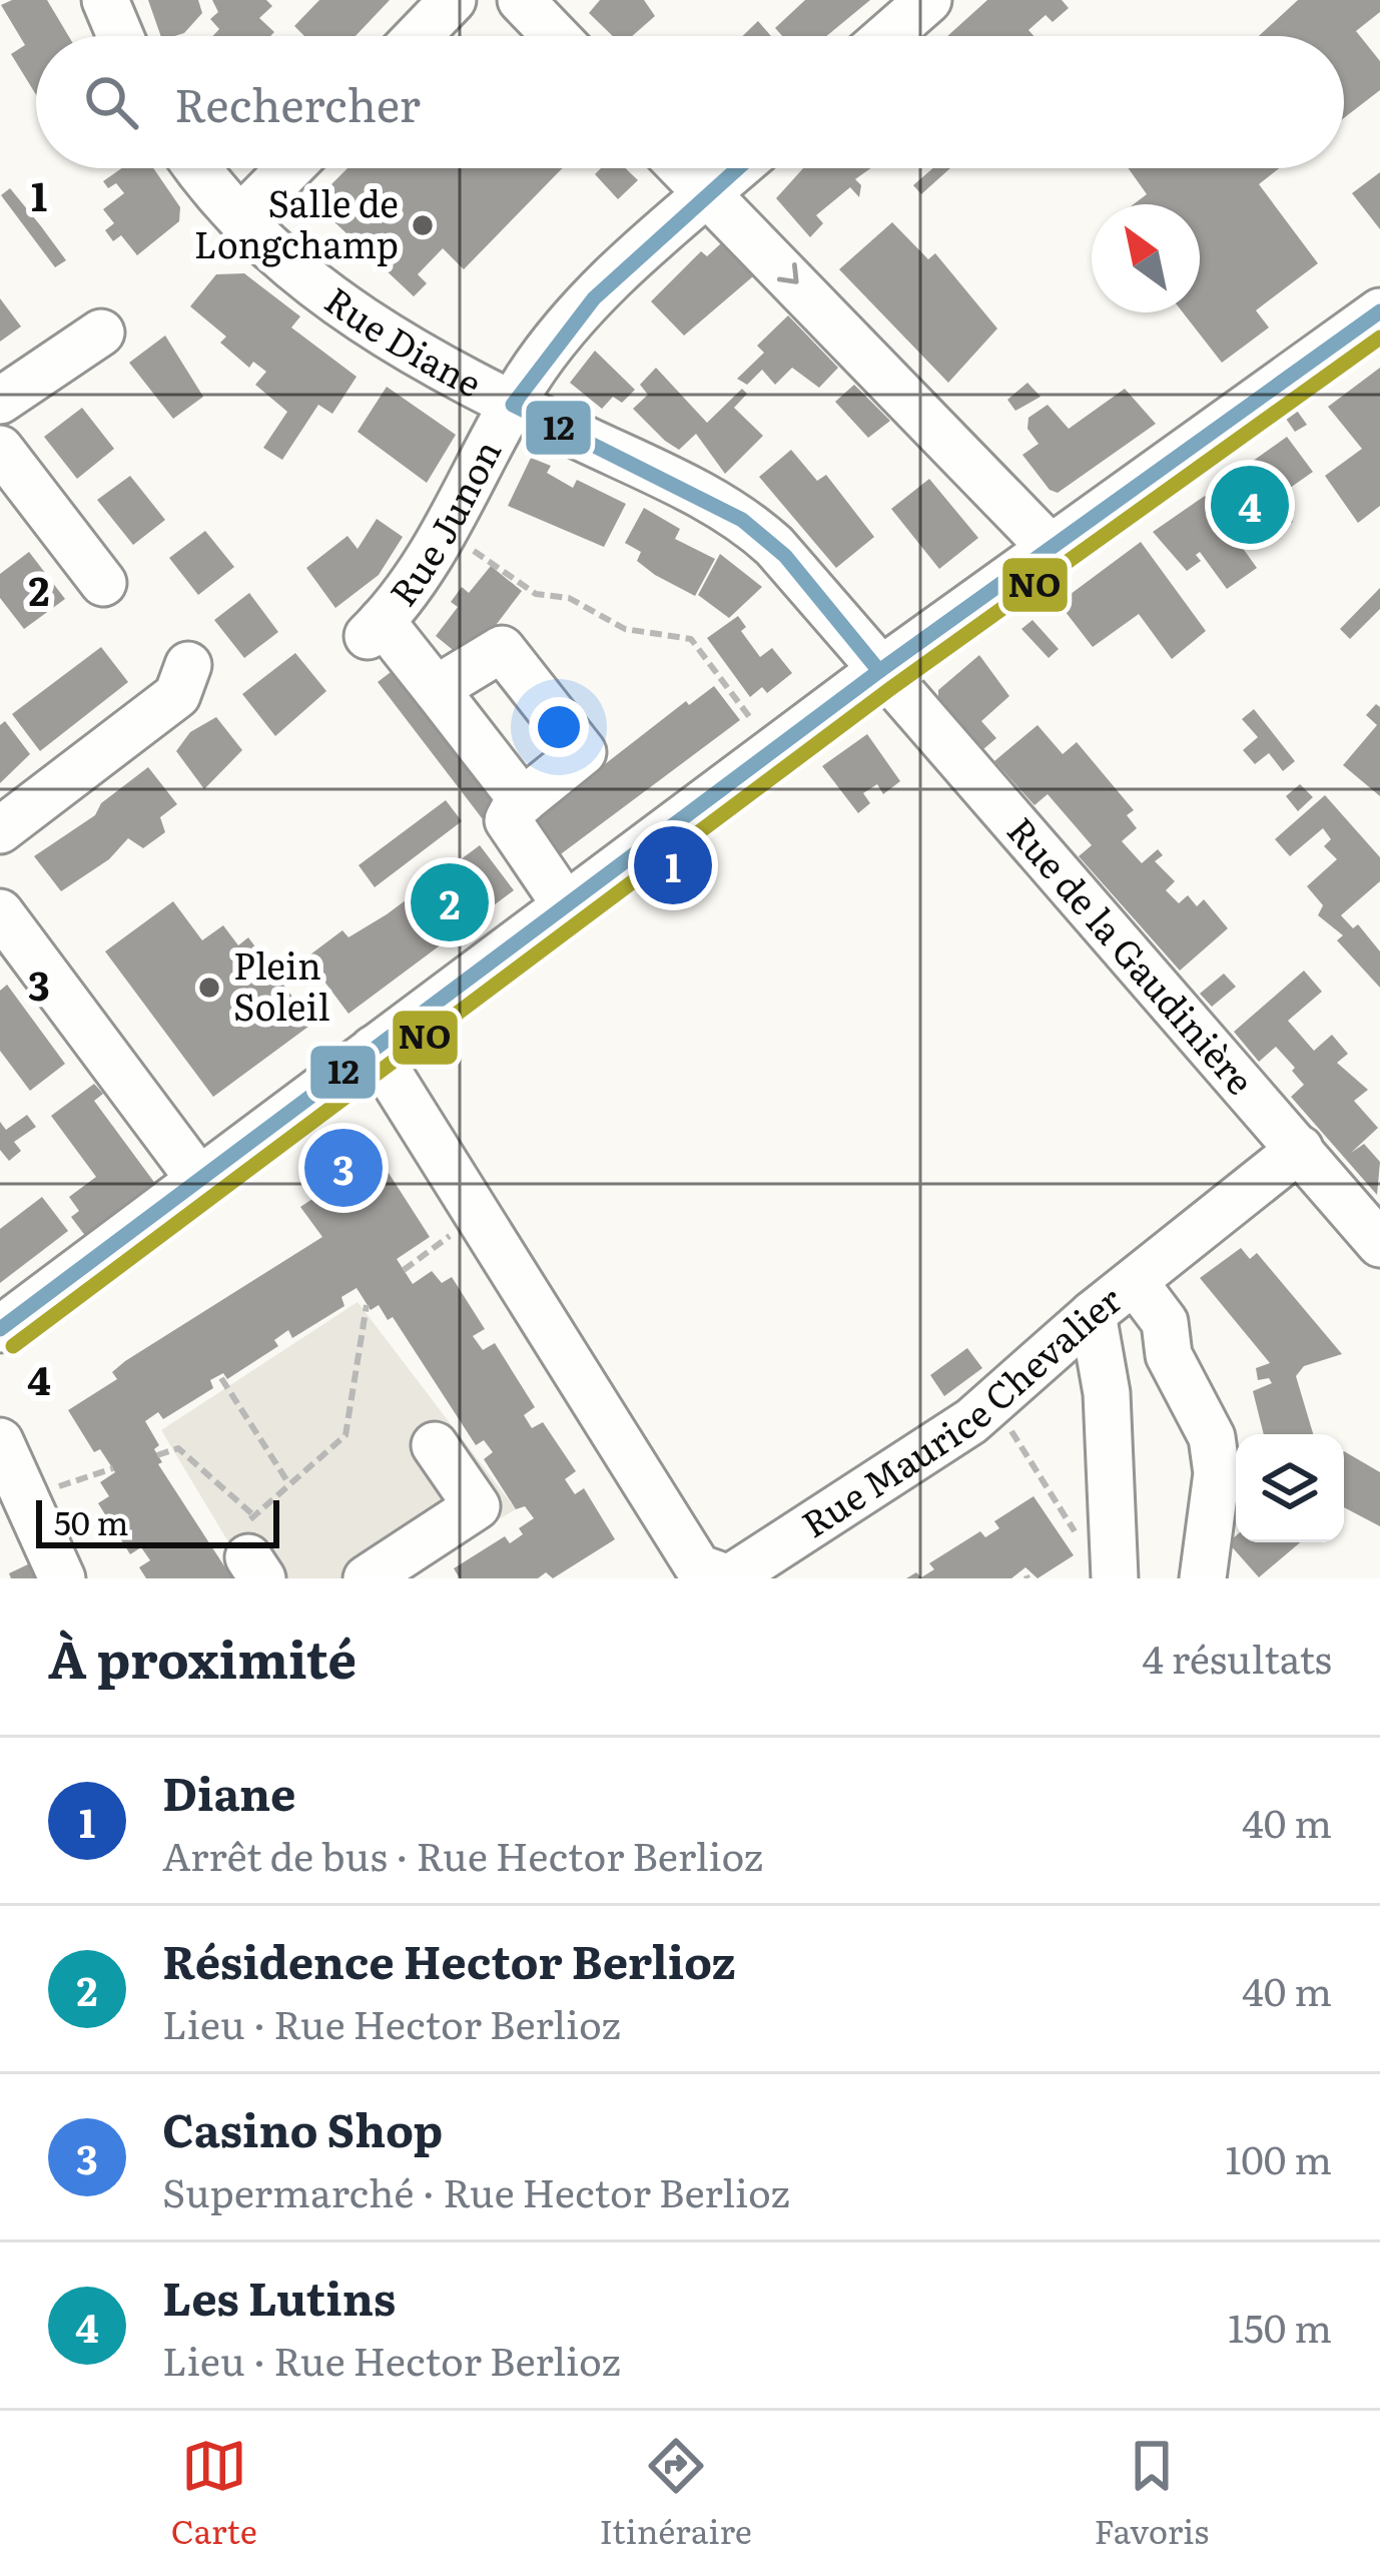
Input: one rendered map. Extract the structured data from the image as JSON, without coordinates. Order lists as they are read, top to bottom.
{
  "streets": {
    "street": [
      "Rue Diane",
      "Rue Junon",
      "Rue de la Gaudinière",
      "Rue Maurice Chevalier"
    ]
  },
  "crossings": [
    ["Rue Diane", "Rue Junon"],
    ["Rue Diane", "Rue de la Gaudinière"],
    ["Rue de la Gaudinière", "Rue Maurice Chevalier"]
  ],
  "places": ["Salle de Longchamp", "Plein Soleil"],
  "lines": ["transit line 12", "transit line NO"],
  "scale_bar": "50 m",
  "north": "top left",
  "page": {
    "search": "Rechercher",
    "pins": [
      "4",
      "1",
      "2",
      "3"
    ],
    "scale": "50 m",
    "heading": ["À proximité", "4 résultats"],
    "list": [
      {
        "mark": "1",
        "name": "Diane",
        "note": "Arrêt de bus · Rue Hector Berlioz",
        "value": "40 m"
      },
      {
        "mark": "2",
        "name": "Résidence Hector Berlioz",
        "note": "Lieu · Rue Hector Berlioz",
        "value": "40 m"
      },
      {
        "mark": "3",
        "name": "Casino Shop",
        "note": "Supermarché · Rue Hector Berlioz",
        "value": "100 m"
      },
      {
        "mark": "4",
        "name": "Les Lutins",
        "note": "Lieu · Rue Hector Berlioz",
        "value": "150 m"
      }
    ],
    "nav": ["Carte", "Itinéraire", "Favoris"]
  },
  "grid": {
    "rows": [
      "1",
      "2",
      "3",
      "4"
    ]
  }
}
